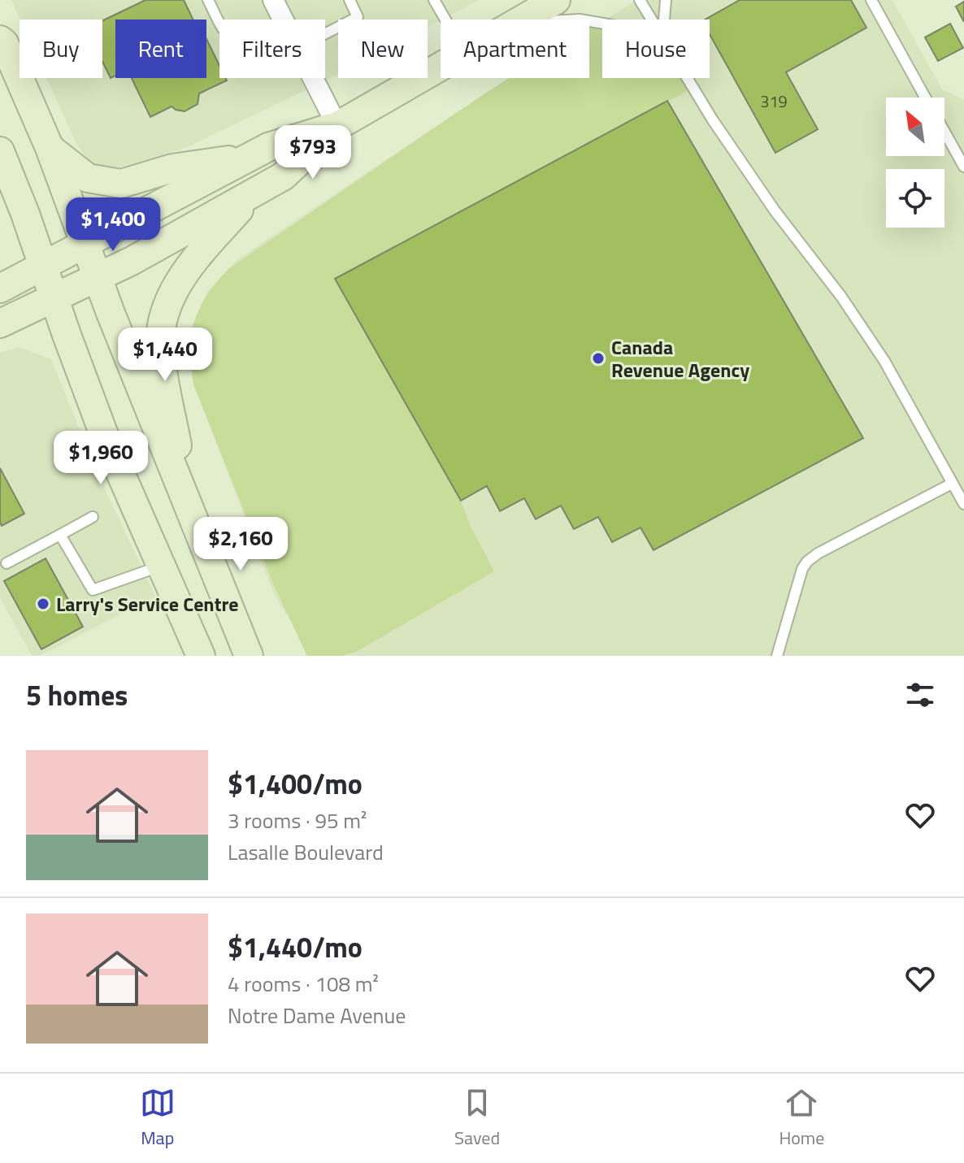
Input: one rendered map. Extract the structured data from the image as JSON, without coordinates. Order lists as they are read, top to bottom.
{
  "places": ["Canada Revenue Agency", "Larry's Service Centre"],
  "house_numbers": ["319"],
  "north": "top left",
  "page": {
    "chip": [
      "Buy",
      "Rent",
      "Filters",
      "New",
      "Apartment",
      "House"
    ],
    "price": [
      "$793",
      "$1,400",
      "$1,440",
      "$1,960",
      "$2,160"
    ],
    "heading": "5 homes",
    "list": [
      {
        "name": "$1,400/mo",
        "note": "3 rooms · 95 m² · Lasalle Boulevard"
      },
      {
        "name": "$1,440/mo",
        "note": "4 rooms · 108 m² · Notre Dame Avenue"
      }
    ],
    "tabs": ["Map", "Saved", "Home"]
  }
}
